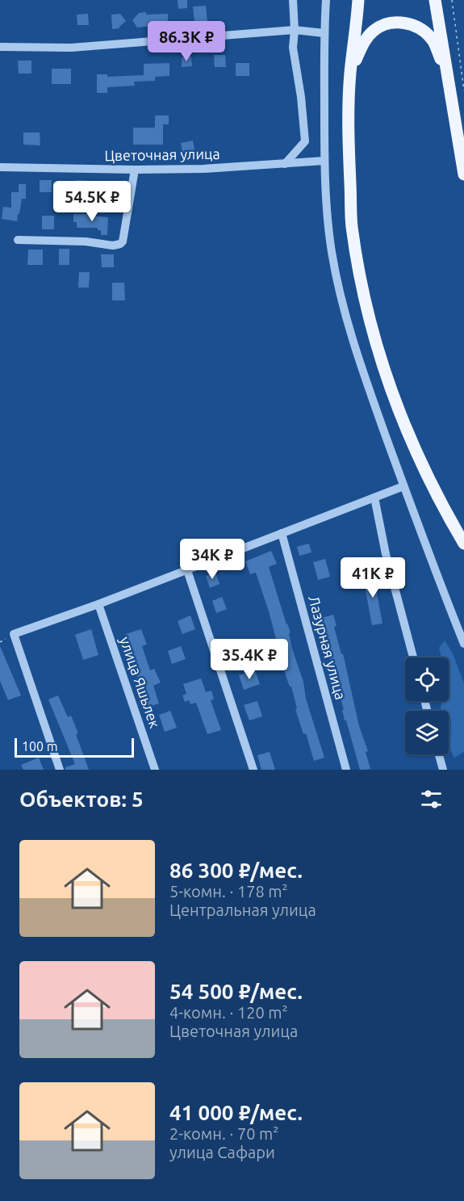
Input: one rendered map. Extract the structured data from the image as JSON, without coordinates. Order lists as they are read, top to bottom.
{
  "streets": {
    "street": ["Цветочная улица", "Лазурная улица", "улица Яшьлек"]
  },
  "scale_bar": "100 m",
  "page": {
    "price": [
      "86.3K ₽",
      "54.5K ₽",
      "34K ₽",
      "41K ₽",
      "35.4K ₽"
    ],
    "scale": "100 m",
    "heading": "Объектов: 5",
    "list": [
      {
        "name": "86 300 ₽/мес.",
        "note": "5-комн. · 178 m² · Центральная улица"
      },
      {
        "name": "54 500 ₽/мес.",
        "note": "4-комн. · 120 m² · Цветочная улица"
      },
      {
        "name": "41 000 ₽/мес.",
        "note": "2-комн. · 70 m² · улица Сафари"
      }
    ]
  }
}
